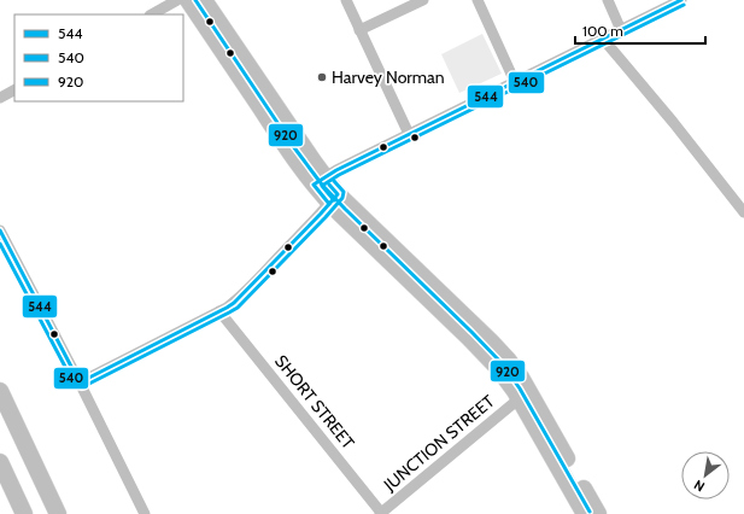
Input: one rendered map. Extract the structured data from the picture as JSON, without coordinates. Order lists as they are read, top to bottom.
{
  "streets": {
    "street": ["SHORT STREET", "JUNCTION STREET"]
  },
  "crossings": [
    ["SHORT STREET", "JUNCTION STREET"]
  ],
  "places": ["Harvey Norman"],
  "lines": ["transit line 544", "transit line 920", "transit line 540"],
  "legend": ["544", "540", "920"],
  "scale_bar": "100 m",
  "north": "bottom left"
}
